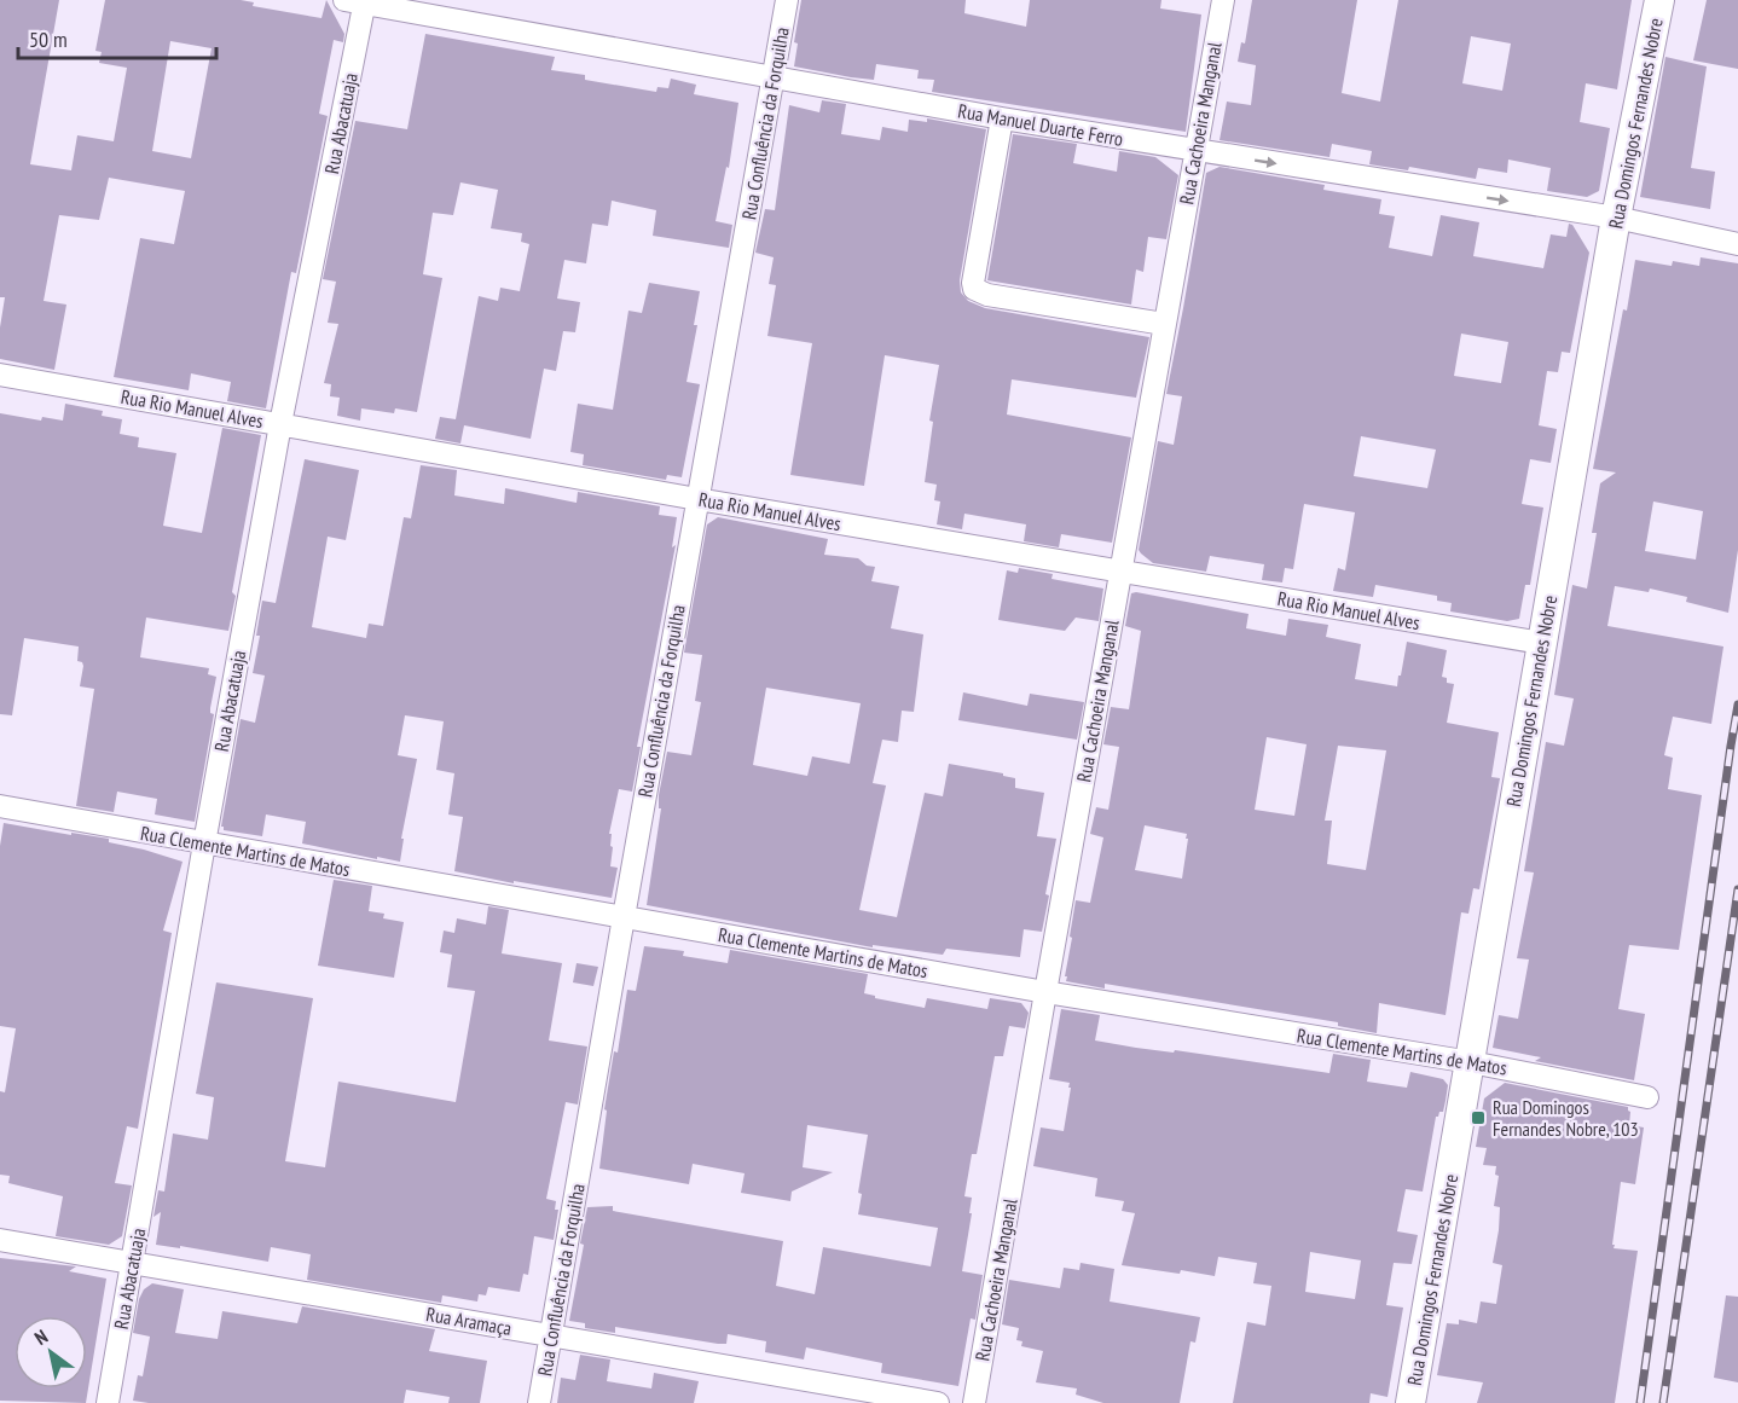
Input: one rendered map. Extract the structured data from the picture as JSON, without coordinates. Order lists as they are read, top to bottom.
{
  "streets": {
    "street": [
      "Rua Abacatuaja",
      "Rua Confluência da Forquilha",
      "Rua Cachoeira Manganal",
      "Rua Domingos Fernandes Nobre",
      "Rua Manuel Duarte Ferro",
      "Rua Rio Manuel Alves",
      "Rua Clemente Martins de Matos",
      "Rua Aramaça"
    ]
  },
  "crossings": [
    ["Rua Abacatuaja", "Rua Manuel Duarte Ferro"],
    ["Rua Abacatuaja", "Rua Rio Manuel Alves"],
    ["Rua Abacatuaja", "Rua Clemente Martins de Matos"],
    ["Rua Abacatuaja", "Rua Aramaça"],
    ["Rua Confluência da Forquilha", "Rua Manuel Duarte Ferro"],
    ["Rua Confluência da Forquilha", "Rua Rio Manuel Alves"],
    ["Rua Confluência da Forquilha", "Rua Clemente Martins de Matos"],
    ["Rua Confluência da Forquilha", "Rua Aramaça"],
    ["Rua Cachoeira Manganal", "Rua Manuel Duarte Ferro"],
    ["Rua Cachoeira Manganal", "Rua Rio Manuel Alves"],
    ["Rua Cachoeira Manganal", "Rua Clemente Martins de Matos"],
    ["Rua Domingos Fernandes Nobre", "Rua Manuel Duarte Ferro"],
    ["Rua Domingos Fernandes Nobre", "Rua Rio Manuel Alves"],
    ["Rua Domingos Fernandes Nobre", "Rua Clemente Martins de Matos"]
  ],
  "places": {
    "transit": ["Rua Domingos Fernandes Nobre, 103"]
  },
  "scale_bar": "50 m",
  "north": "top left"
}
